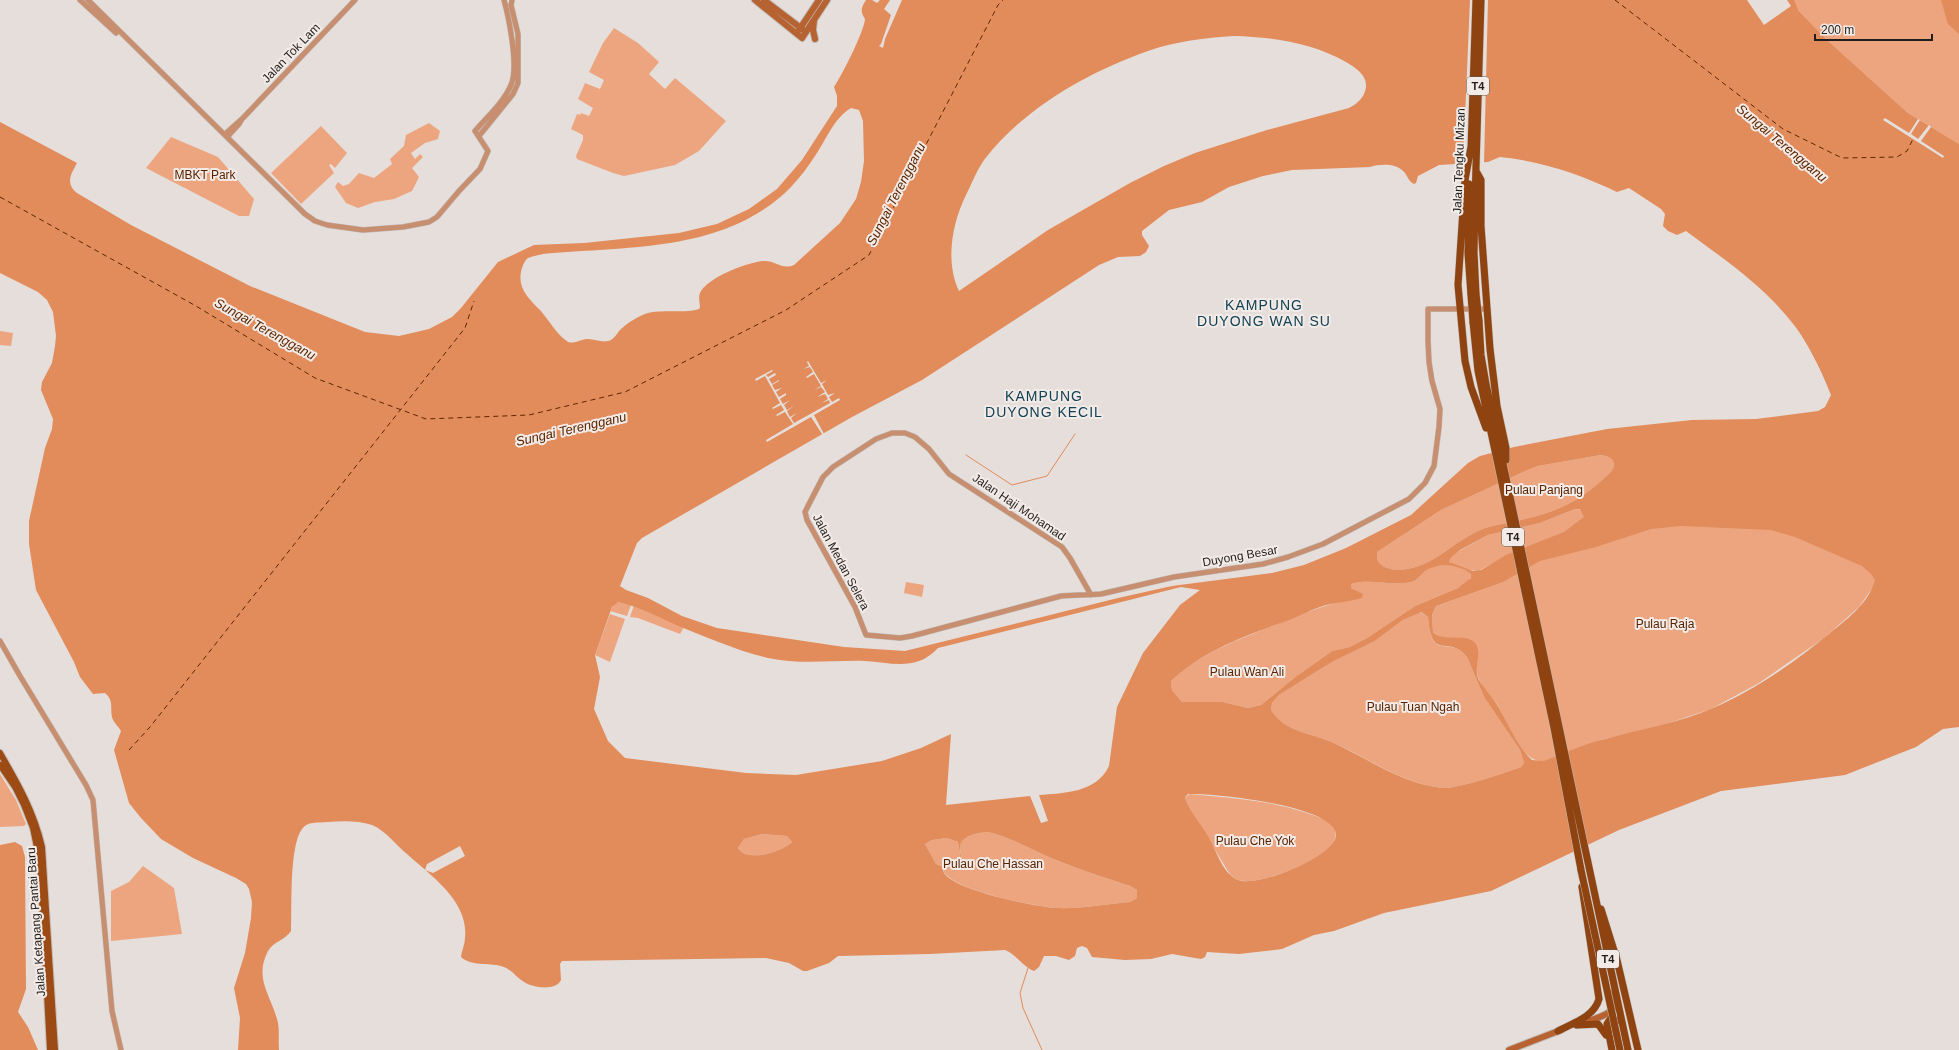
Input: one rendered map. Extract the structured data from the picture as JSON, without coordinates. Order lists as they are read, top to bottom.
{
  "streets": {
    "highway": ["T4", "Jalan Tengku Mizan"],
    "main road": ["Jalan Ketapang Pantai Baru"],
    "street": [
      "Jalan Tok Lam",
      "Jalan Haji Mohamad",
      "Duyong Besar",
      "Jalan Medan Selera"
    ]
  },
  "crossings": [
    ["T4", "Jalan Tengku Mizan"],
    ["Jalan Haji Mohamad", "Duyong Besar"],
    ["Jalan Haji Mohamad", "Jalan Medan Selera"],
    ["Duyong Besar", "Jalan Medan Selera"]
  ],
  "districts": ["KAMPUNG DUYONG WAN SU", "KAMPUNG DUYONG KECIL"],
  "water": ["Sungai Terengganu"],
  "parks": [
    "MBKT Park",
    "Pulau Panjang",
    "Pulau Raja",
    "Pulau Wan Ali",
    "Pulau Tuan Ngah",
    "Pulau Che Yok",
    "Pulau Che Hassan"
  ],
  "scale_bar": "200 m"
}
